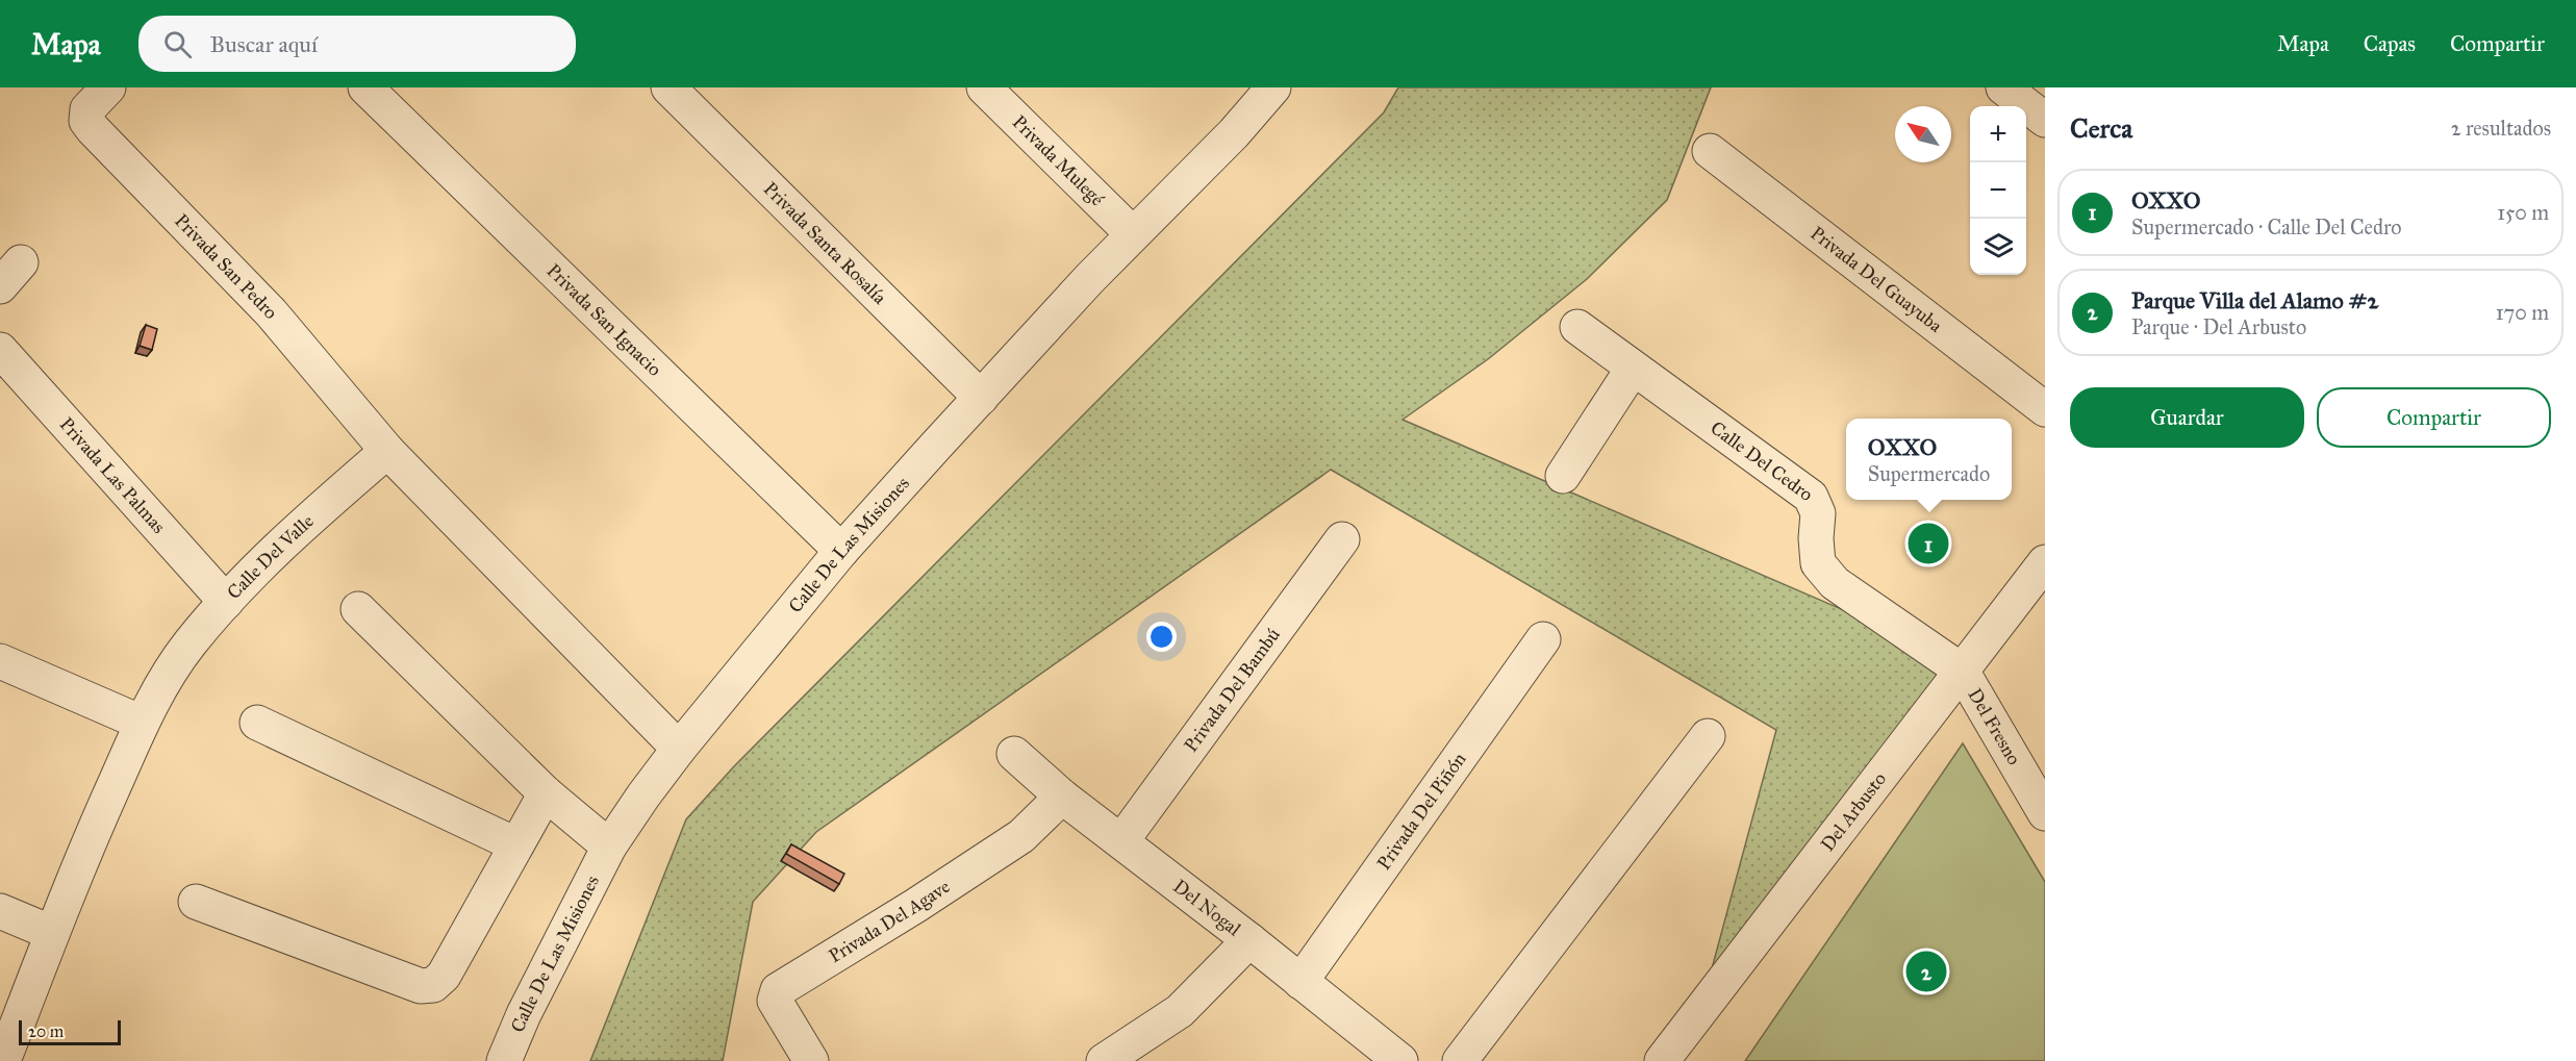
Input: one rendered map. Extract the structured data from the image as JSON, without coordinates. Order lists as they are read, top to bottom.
{
  "streets": {
    "street": [
      "Privada Mulegé",
      "Privada Santa Rosalía",
      "Privada San Pedro",
      "Privada Del Guayuba",
      "Privada San Ignacio",
      "Calle Del Cedro",
      "Privada Las Palmas",
      "Calle De Las Misiones",
      "Calle Del Valle",
      "Privada Del Bambú",
      "Del Fresno",
      "Privada Del Piñón",
      "Del Arbusto",
      "Del Nogal",
      "Privada Del Agave"
    ]
  },
  "crossings": [
    ["Privada Mulegé", "Calle De Las Misiones"],
    ["Privada Santa Rosalía", "Calle De Las Misiones"],
    ["Privada San Pedro", "Calle Del Valle"],
    ["Privada San Ignacio", "Calle De Las Misiones"],
    ["Calle Del Cedro", "Del Fresno"],
    ["Calle Del Cedro", "Del Arbusto"],
    ["Privada Las Palmas", "Calle Del Valle"],
    ["Privada Del Bambú", "Del Nogal"],
    ["Del Fresno", "Del Arbusto"],
    ["Privada Del Piñón", "Del Nogal"],
    ["Del Nogal", "Privada Del Agave"]
  ],
  "scale_bar": "20 m",
  "north": "top left",
  "page": {
    "header": "Mapa",
    "search": "Buscar aquí",
    "nav": ["Mapa", "Capas", "Compartir"],
    "heading": ["Cerca", "2 resultados"],
    "map_buttons": ["+", "−"],
    "list": [
      {
        "mark": "1",
        "name": "OXXO",
        "note": "Supermercado · Calle Del Cedro",
        "value": "150 m"
      },
      {
        "mark": "2",
        "name": "Parque Villa del Alamo #2",
        "note": "Parque · Del Arbusto",
        "value": "170 m"
      }
    ],
    "buttons": ["Guardar", "Compartir"],
    "popup": ["OXXO", "Supermercado"],
    "pins": ["1", "2"],
    "scale": "20 m"
  }
}
